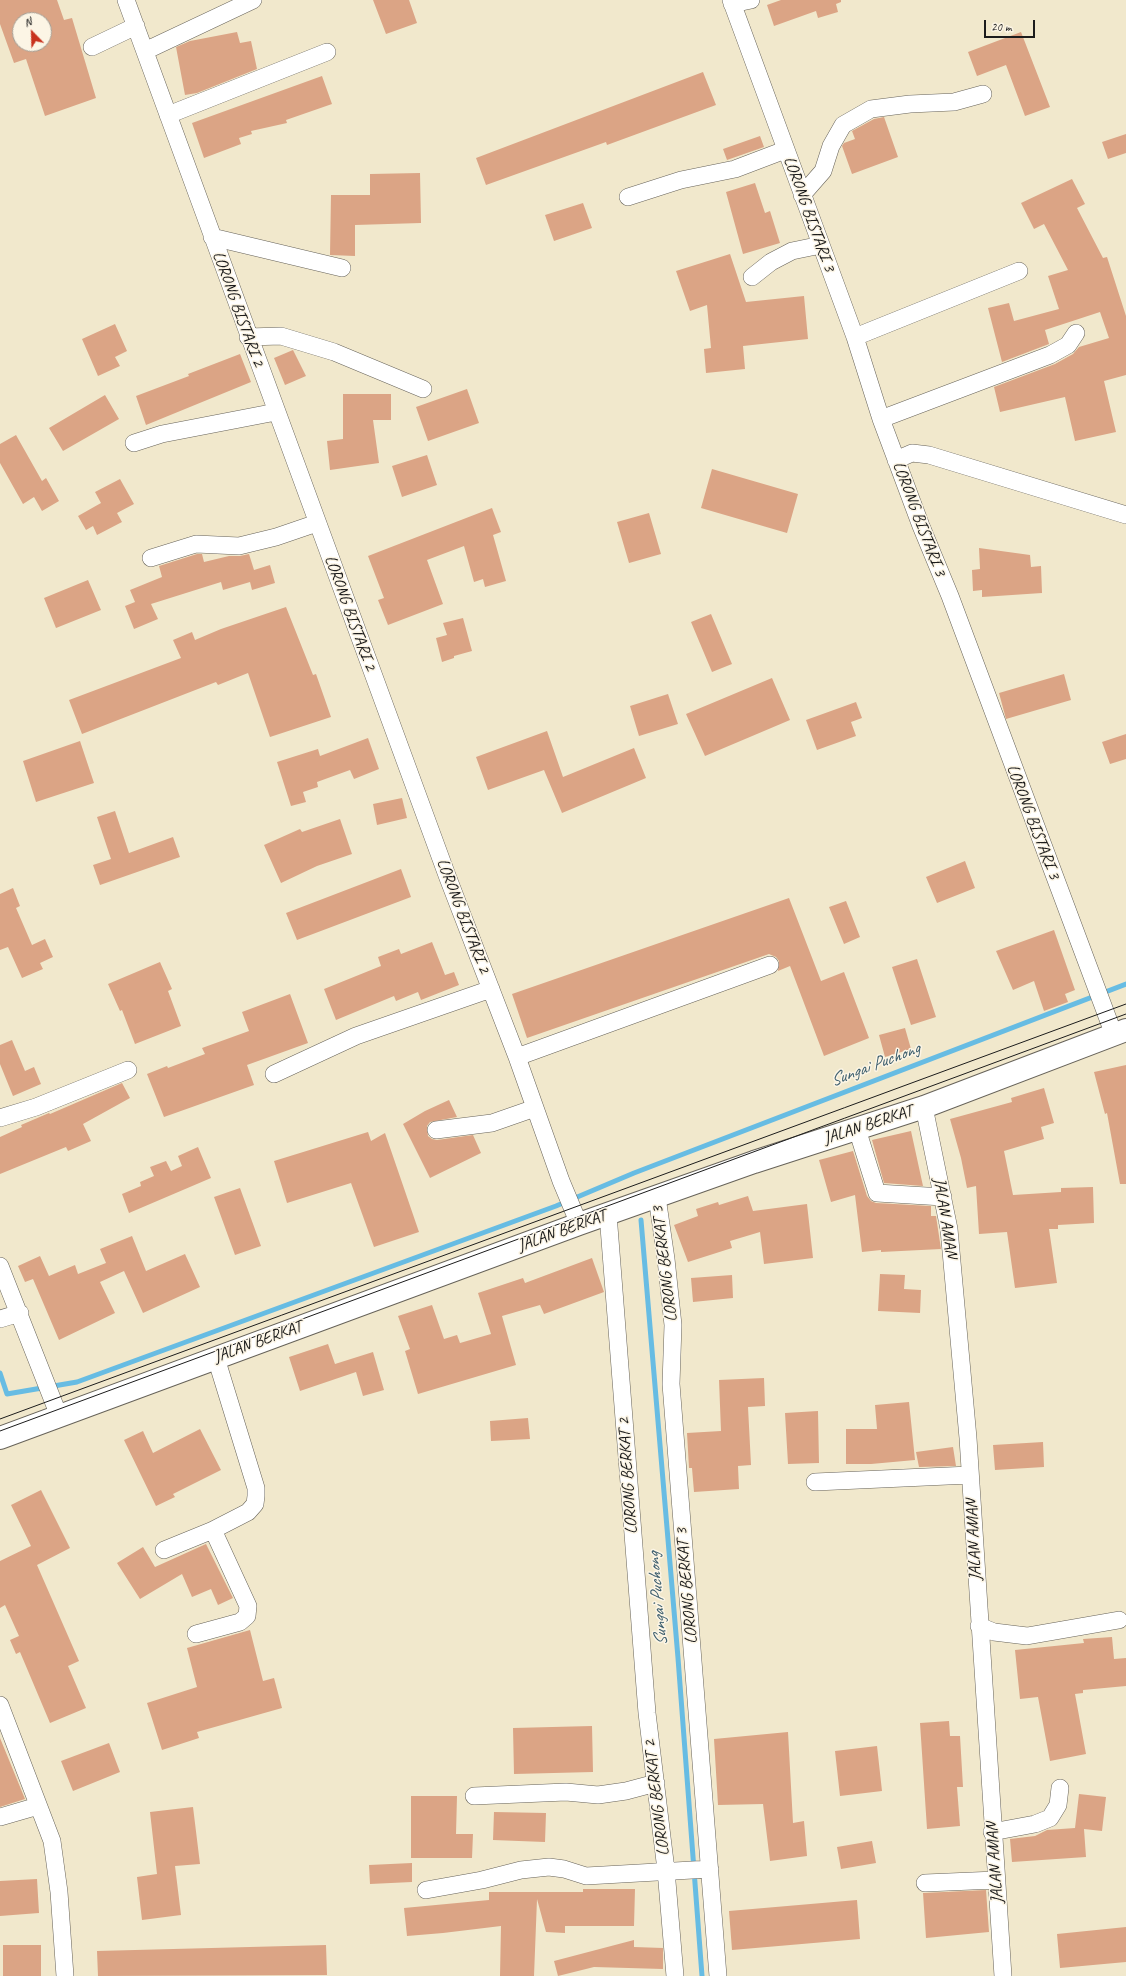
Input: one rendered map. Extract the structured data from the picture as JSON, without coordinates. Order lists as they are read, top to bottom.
{
  "streets": {
    "street": [
      "LORONG BISTARI 3",
      "LORONG BISTARI 2",
      "JALAN BERKAT",
      "JALAN AMAN",
      "LORONG BERKAT 3",
      "LORONG BERKAT 2"
    ]
  },
  "crossings": [
    ["LORONG BISTARI 3", "JALAN BERKAT"],
    ["LORONG BISTARI 2", "JALAN BERKAT"],
    ["JALAN BERKAT", "JALAN AMAN"],
    ["JALAN BERKAT", "LORONG BERKAT 3"],
    ["JALAN BERKAT", "LORONG BERKAT 2"]
  ],
  "water": ["Sungai Puchong"],
  "scale_bar": "20 m",
  "north": "top left"
}
